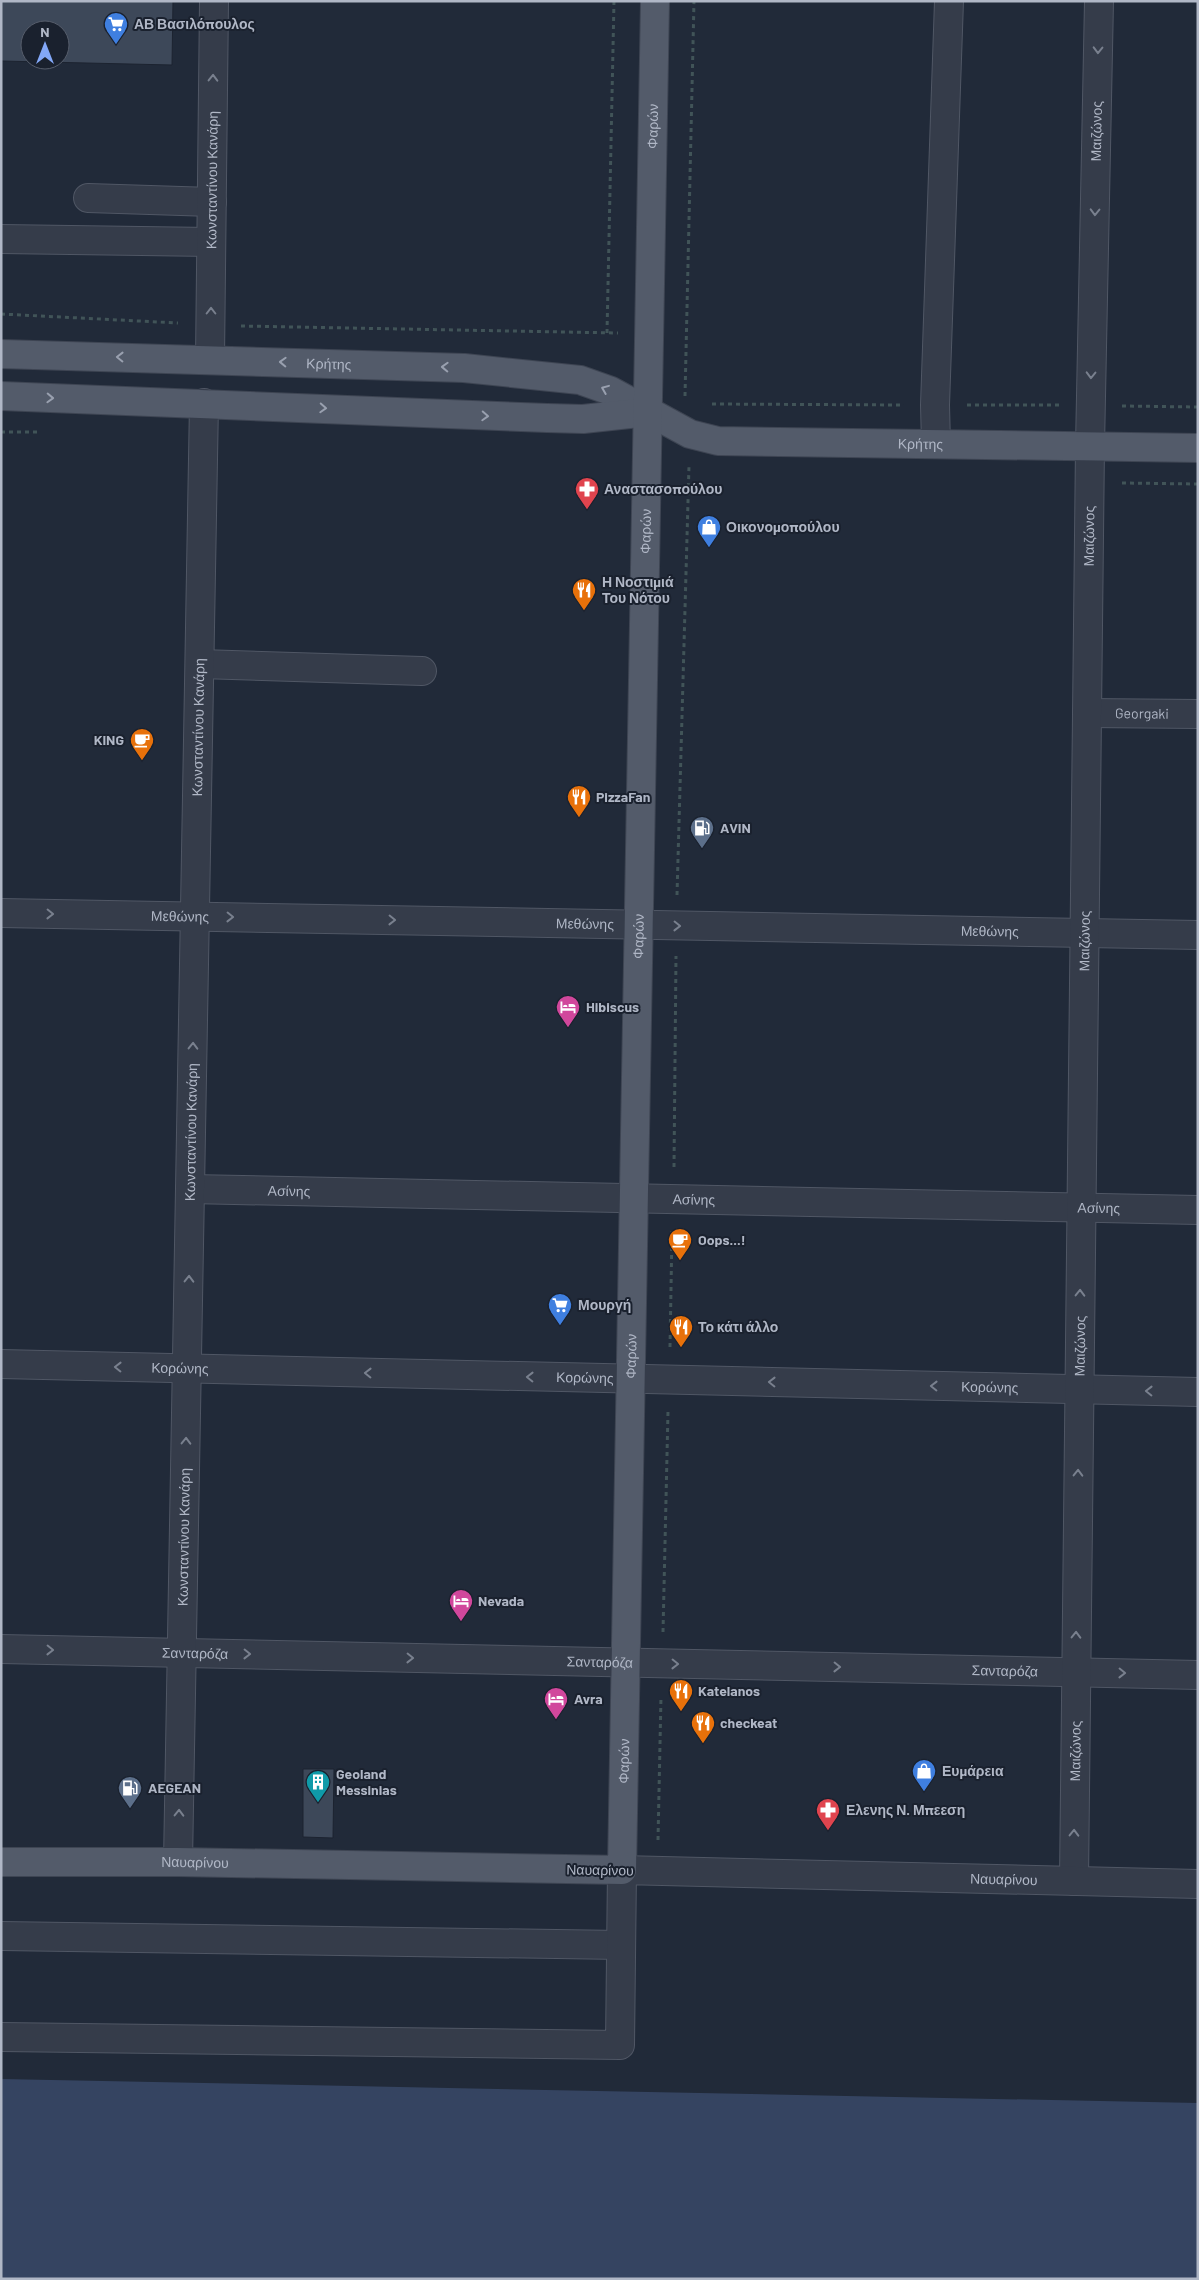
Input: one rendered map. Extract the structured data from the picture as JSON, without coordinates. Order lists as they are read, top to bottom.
{
  "streets": {
    "main road": ["Φαρών", "Κρήτης", "Ναυαρίνου"],
    "street": [
      "Μαιζώνος",
      "Κωνσταντίνου Κανάρη",
      "Georgaki",
      "Μεθώνης",
      "Ασίνης",
      "Κορώνης",
      "Σανταρόζα"
    ]
  },
  "crossings": [
    ["Φαρών", "Κρήτης"],
    ["Φαρών", "Μεθώνης"],
    ["Φαρών", "Ασίνης"],
    ["Φαρών", "Κορώνης"],
    ["Φαρών", "Σανταρόζα"],
    ["Φαρών", "Ναυαρίνου"],
    ["Μαιζώνος", "Κρήτης"],
    ["Μαιζώνος", "Georgaki"],
    ["Μαιζώνος", "Μεθώνης"],
    ["Μαιζώνος", "Ασίνης"],
    ["Μαιζώνος", "Κορώνης"],
    ["Μαιζώνος", "Σανταρόζα"],
    ["Μαιζώνος", "Ναυαρίνου"],
    ["Κωνσταντίνου Κανάρη", "Κρήτης"],
    ["Κωνσταντίνου Κανάρη", "Μεθώνης"],
    ["Κωνσταντίνου Κανάρη", "Ασίνης"],
    ["Κωνσταντίνου Κανάρη", "Κορώνης"],
    ["Κωνσταντίνου Κανάρη", "Σανταρόζα"],
    ["Κωνσταντίνου Κανάρη", "Ναυαρίνου"]
  ],
  "one_way": [
    "Κωνσταντίνου Κανάρη",
    "Μεθώνης",
    "Κορώνης",
    "Σανταρόζα"
  ],
  "places": {
    "supermarket": ["ΑΒ Βασιλόπουλος", "Μουργή"],
    "pharmacy": ["Αναστασοπούλου", "Ελενης Ν. Μπεεση"],
    "shop": ["Οικονομοπούλου", "Ευμάρεια"],
    "restaurant": [
      "Η Νοστιμιά Του Νότου",
      "PizzaFan",
      "Το κάτι άλλο",
      "Katelanos",
      "checkeat"
    ],
    "cafe": ["KING", "Oops...!"],
    "fuel station": ["AVIN", "AEGEAN"],
    "hotel": ["Hibiscus", "Nevada", "Avra"],
    "building": ["Geoland Messinias"]
  },
  "north": "top"
}
